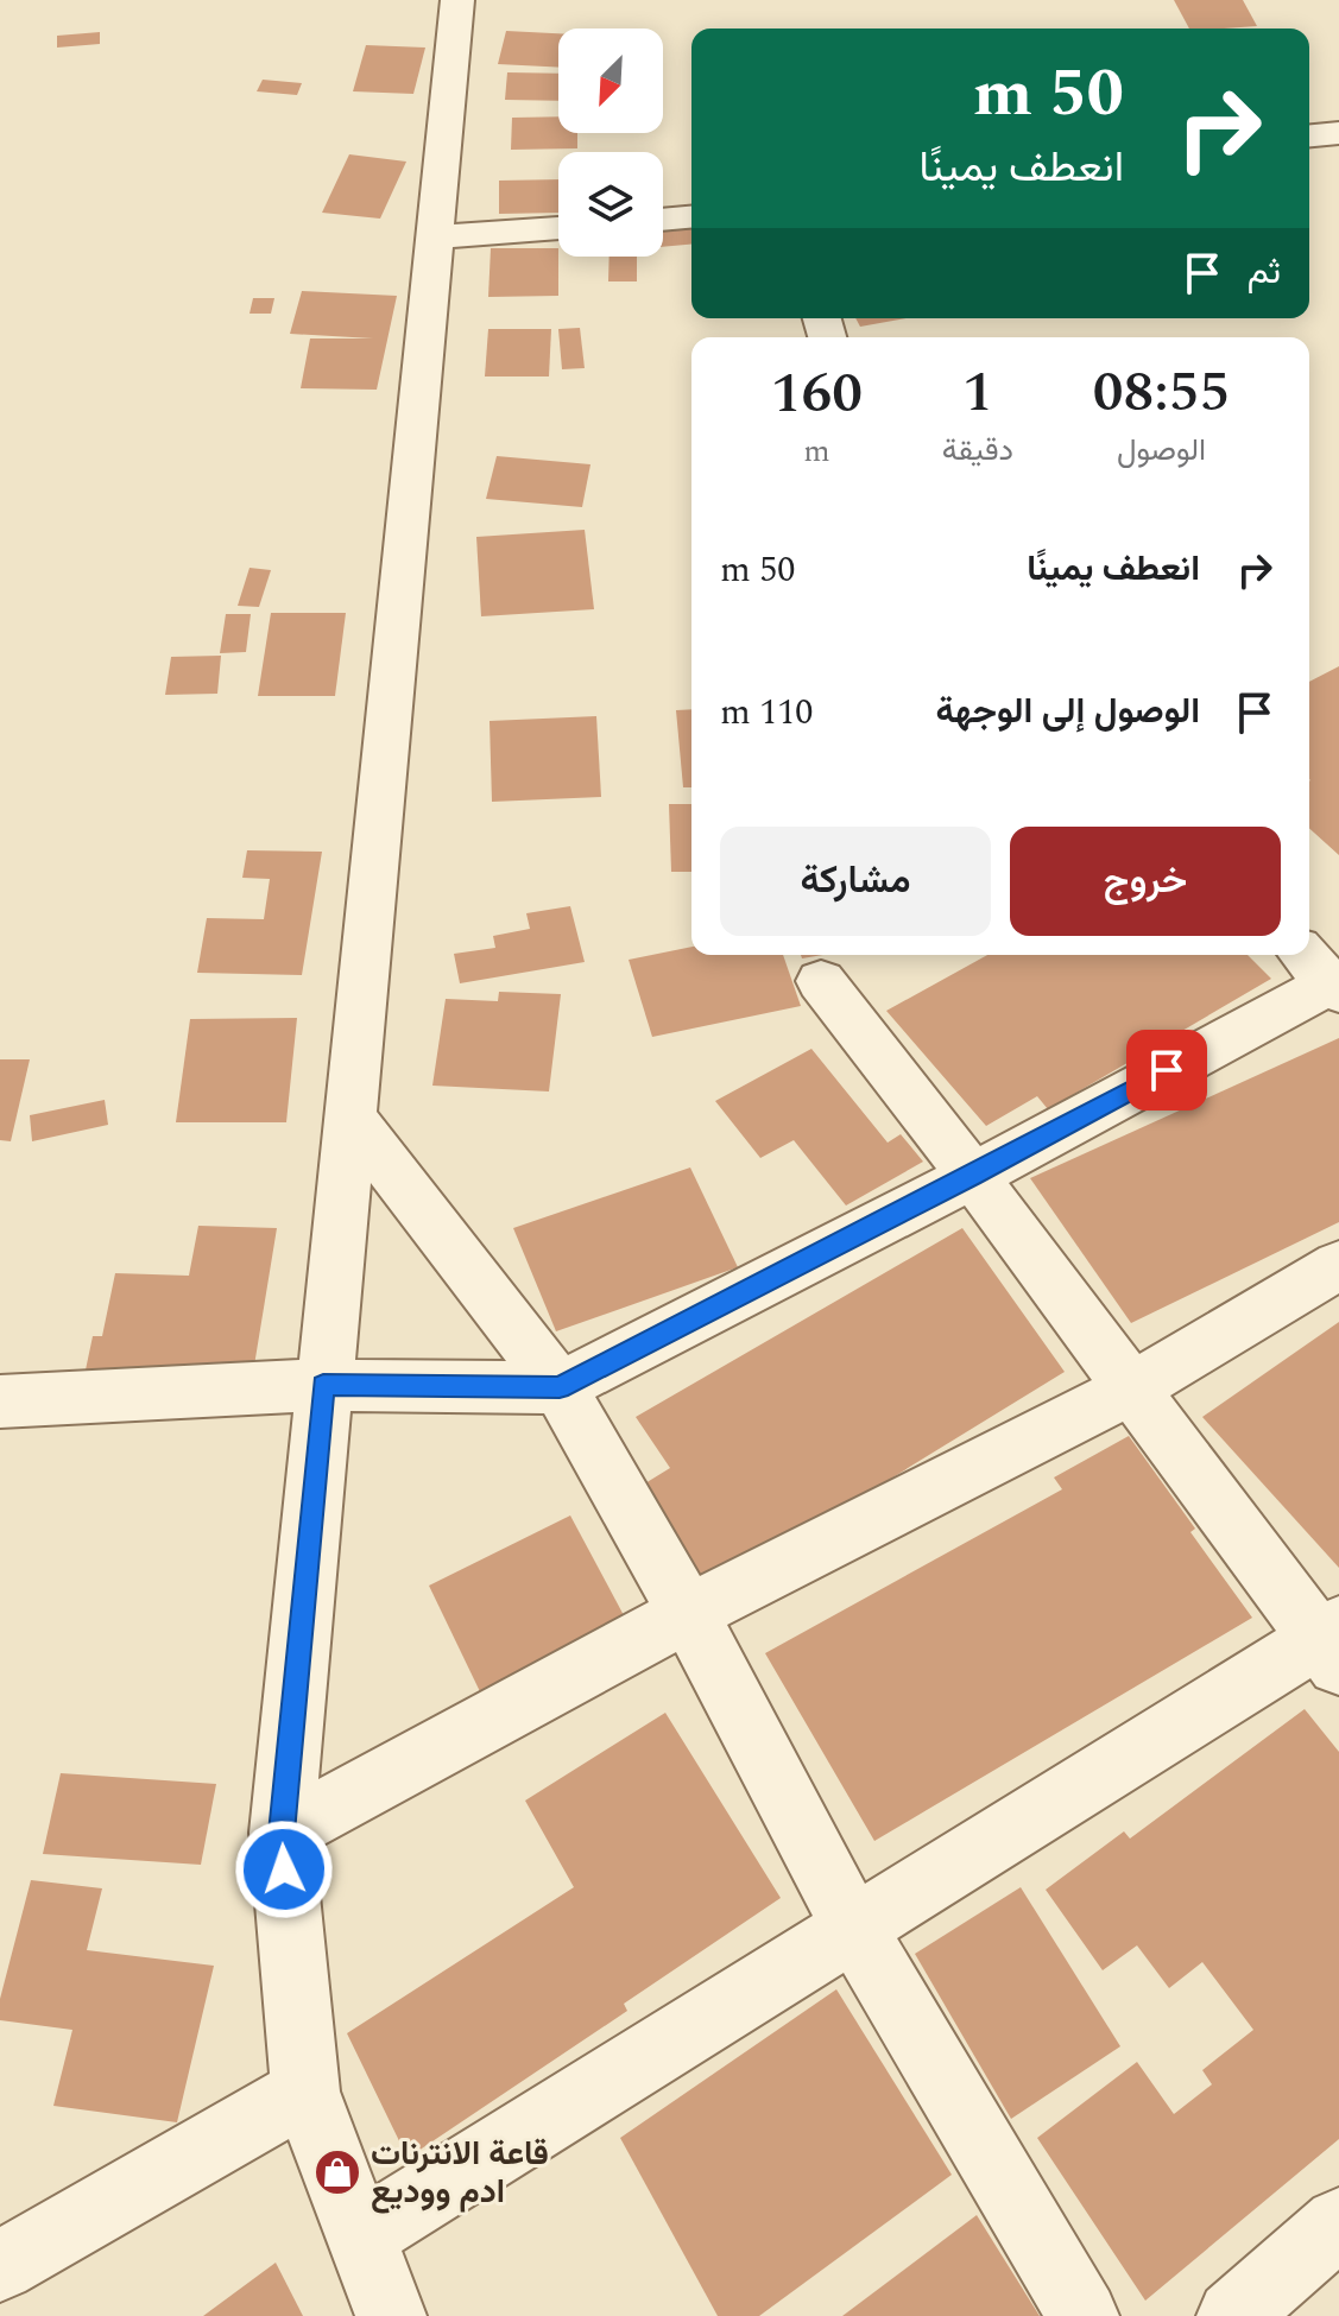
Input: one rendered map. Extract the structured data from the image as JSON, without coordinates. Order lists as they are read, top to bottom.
{
  "places": {
    "shop": ["قاعة الانترنات ادم ووديع"]
  },
  "north": "bottom left",
  "page": {
    "turn": ["50 m", "انعطف يمينًا"],
    "then": "ثم",
    "eta": [
      "08:55",
      "الوصول",
      "1",
      "دقيقة",
      "160",
      "m"
    ],
    "list": [
      {
        "name": "انعطف يمينًا",
        "value": "50 m"
      },
      {
        "name": "الوصول إلى الوجهة",
        "value": "110 m"
      }
    ],
    "buttons": ["خروج", "مشاركة"]
  }
}
